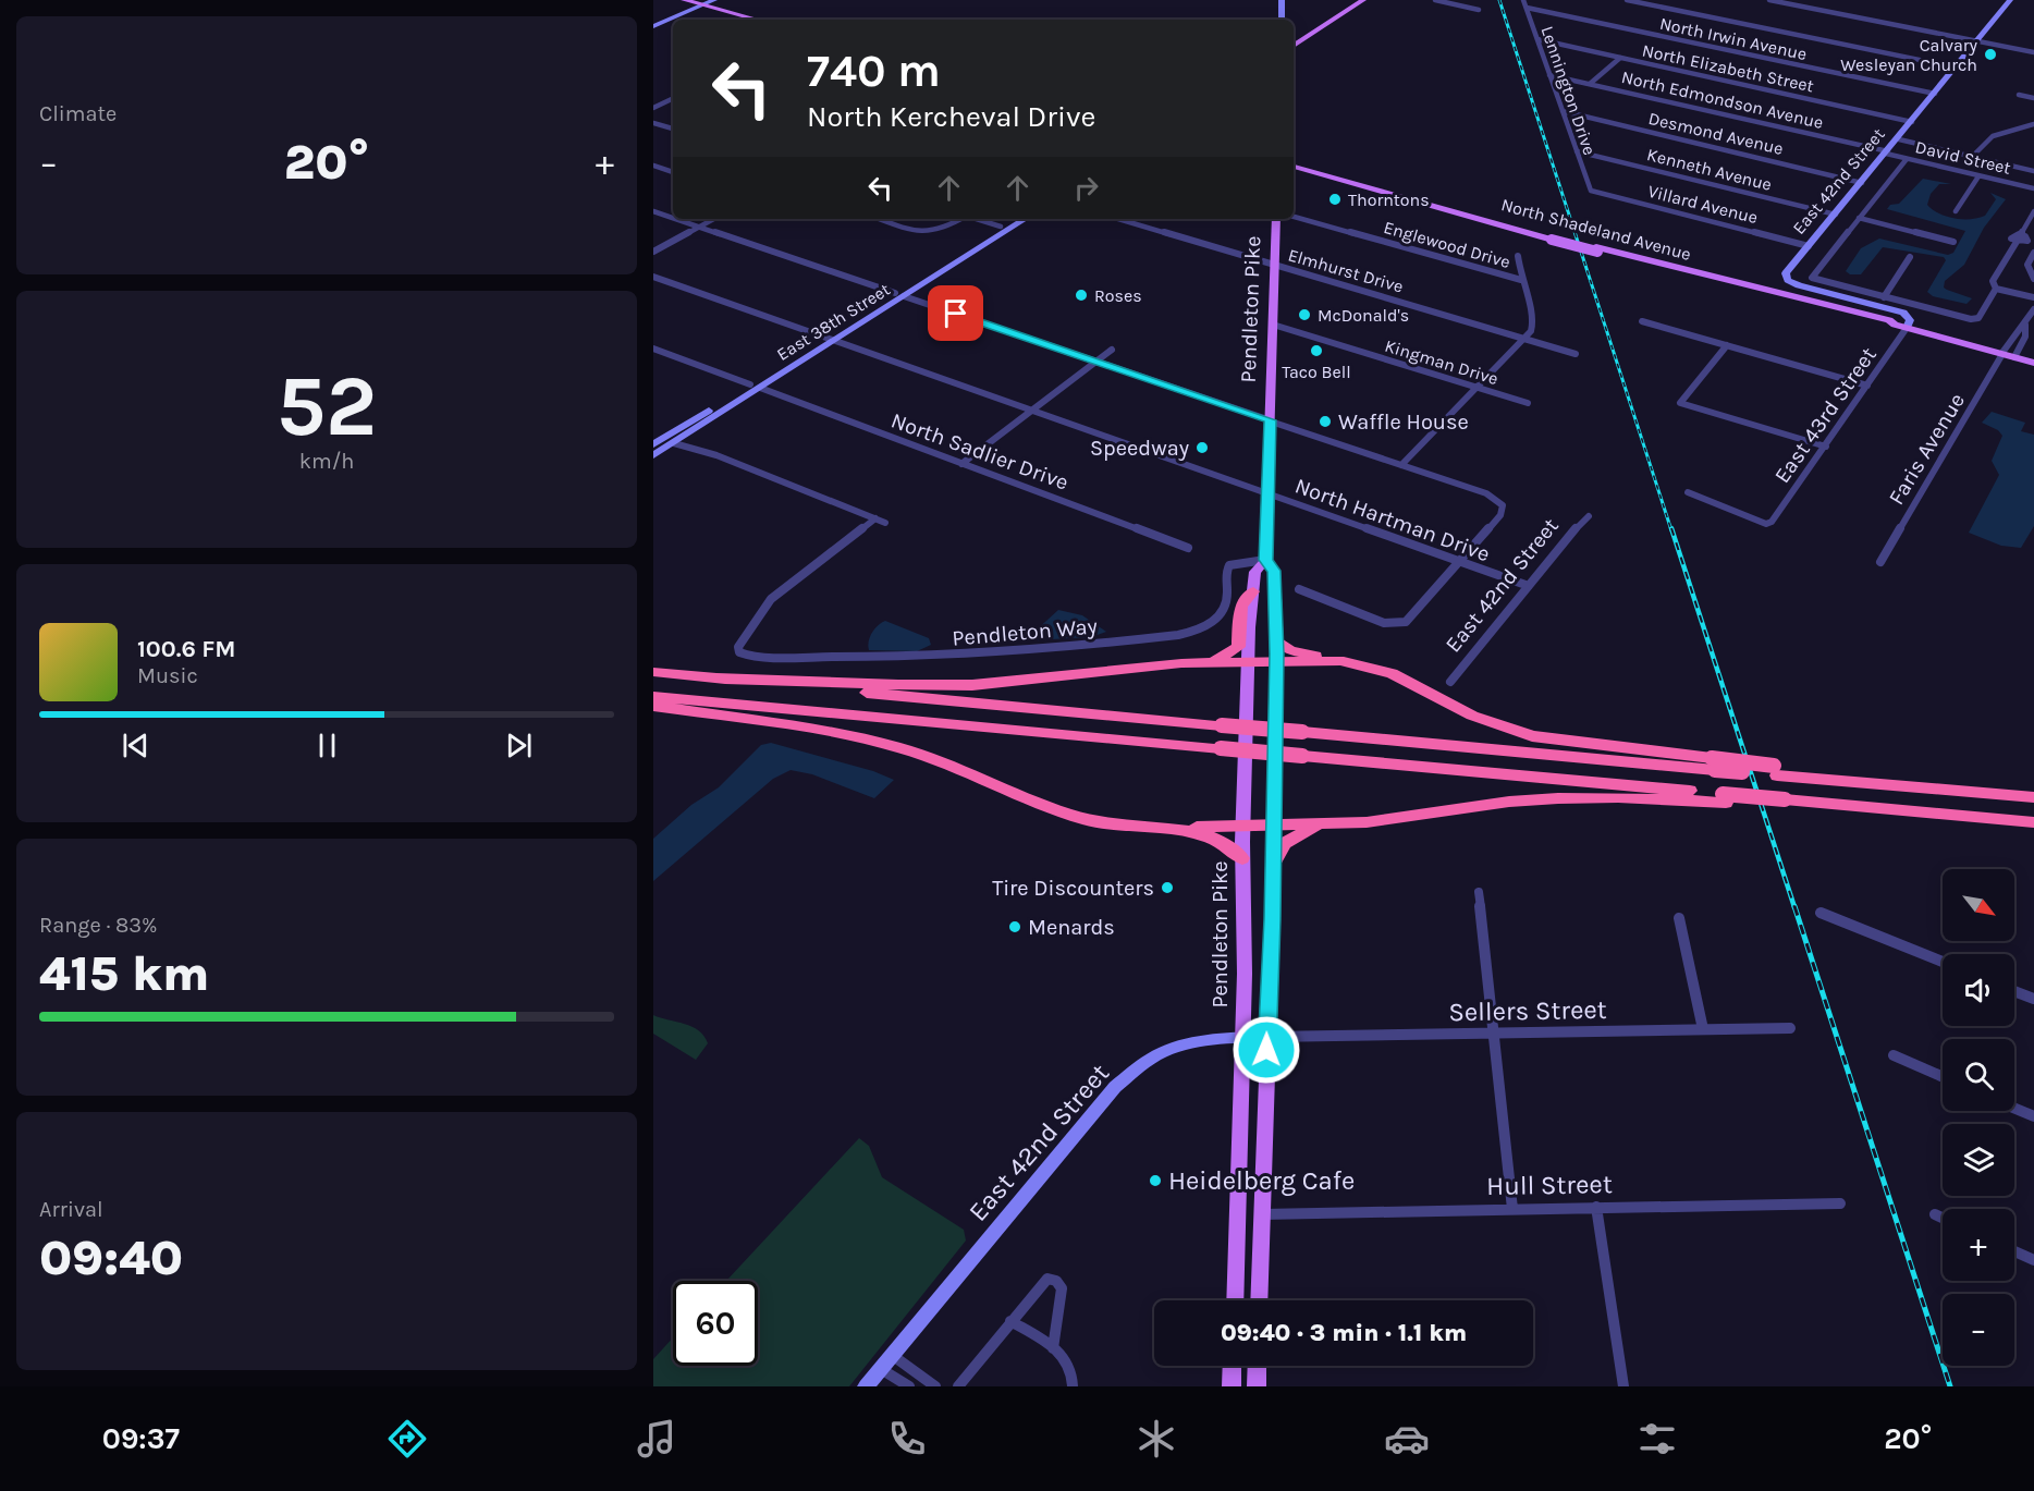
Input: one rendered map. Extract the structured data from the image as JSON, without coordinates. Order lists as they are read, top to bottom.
{
  "streets": {
    "main road": ["North Shadeland Avenue", "Pendleton Pike"],
    "street": [
      "North Irwin Avenue",
      "North Elizabeth Street",
      "Lennington Drive",
      "North Edmondson Avenue",
      "Desmond Avenue",
      "David Street",
      "Kenneth Avenue",
      "East 42nd Street",
      "Villard Avenue",
      "Englewood Drive",
      "Elmhurst Drive",
      "East 38th Street",
      "Kingman Drive",
      "East 43rd Street",
      "Faris Avenue",
      "North Sadlier Drive",
      "North Hartman Drive",
      "Pendleton Way",
      "Sellers Street",
      "Hull Street"
    ]
  },
  "crossings": [
    ["North Irwin Avenue", "Lennington Drive"],
    ["North Irwin Avenue", "East 42nd Street"],
    ["North Elizabeth Street", "Lennington Drive"],
    ["North Elizabeth Street", "East 42nd Street"],
    ["Lennington Drive", "North Edmondson Avenue"],
    ["Lennington Drive", "Desmond Avenue"],
    ["Lennington Drive", "Kenneth Avenue"],
    ["Lennington Drive", "Villard Avenue"],
    ["North Edmondson Avenue", "David Street"],
    ["North Edmondson Avenue", "East 42nd Street"],
    ["Desmond Avenue", "East 42nd Street"],
    ["David Street", "East 42nd Street"],
    ["Kenneth Avenue", "East 42nd Street"],
    ["East 42nd Street", "Villard Avenue"],
    ["East 42nd Street", "North Shadeland Avenue"],
    ["East 42nd Street", "Pendleton Pike"],
    ["East 42nd Street", "East 43rd Street"],
    ["East 42nd Street", "North Hartman Drive"],
    ["East 42nd Street", "Sellers Street"],
    ["North Shadeland Avenue", "East 43rd Street"],
    ["North Shadeland Avenue", "Faris Avenue"],
    ["Elmhurst Drive", "Pendleton Pike"],
    ["Pendleton Pike", "Kingman Drive"],
    ["Pendleton Pike", "North Hartman Drive"],
    ["Pendleton Pike", "Pendleton Way"],
    ["Pendleton Pike", "Sellers Street"],
    ["Pendleton Pike", "Hull Street"],
    ["East 38th Street", "North Sadlier Drive"],
    ["East 38th Street", "North Hartman Drive"]
  ],
  "places": [
    "Calvary Wesleyan Church",
    "Thorntons",
    "Roses",
    "McDonald's",
    "Taco Bell",
    "Waffle House",
    "Speedway",
    "Tire Discounters",
    "Menards",
    "Heidelberg Cafe"
  ],
  "north": "bottom right",
  "page": {
    "tile": [
      "Climate",
      ["52", "km/h"],
      ["Range · 83%", "415 km"],
      ["Arrival", "09:40"]
    ],
    "turn": ["740 m", "North Kercheval Drive"],
    "heat": ["−", "20°", "+"],
    "song": ["100.6 FM", "Music"],
    "map_buttons": ["+", "−"],
    "limit": "60",
    "trip": "09:40 · 3 min · 1.1 km",
    "tabs": ["09:37", "20°"]
  }
}
